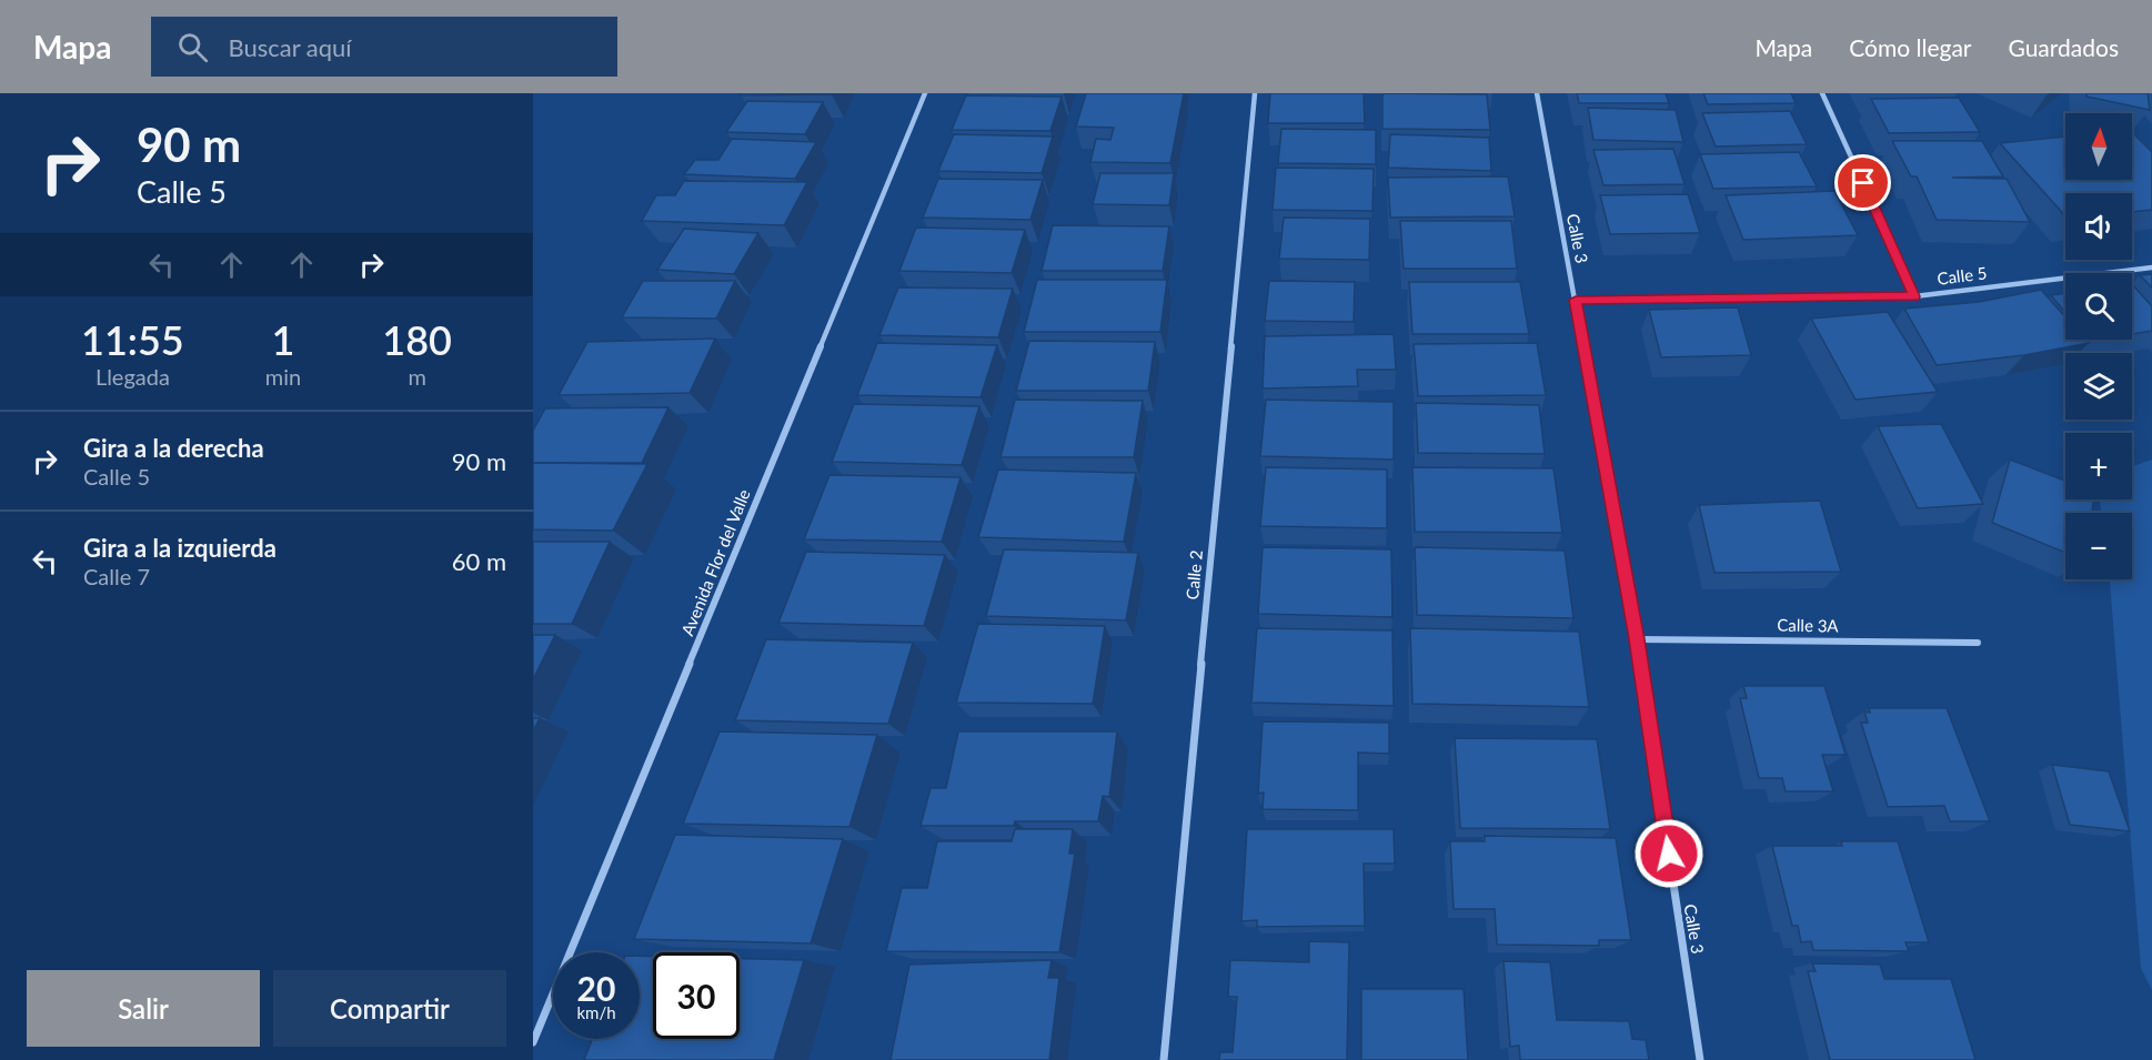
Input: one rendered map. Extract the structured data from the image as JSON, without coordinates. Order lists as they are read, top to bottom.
{
  "streets": {
    "street": [
      "Calle 3",
      "Calle 5",
      "Avenida Flor del Valle",
      "Calle 2",
      "Calle 3A"
    ]
  },
  "crossings": [
    ["Calle 3", "Calle 5"],
    ["Calle 3", "Calle 3A"]
  ],
  "north": "top",
  "page": {
    "header": "Mapa",
    "search": "Buscar aquí",
    "nav": ["Mapa", "Cómo llegar", "Guardados"],
    "turn": ["90 m", "Calle 5"],
    "map_buttons": ["+", "−"],
    "eta": [
      "11:55",
      "Llegada",
      "1",
      "min",
      "180",
      "m"
    ],
    "list": [
      {
        "name": "Gira a la derecha",
        "note": "Calle 5",
        "value": "90 m"
      },
      {
        "name": "Gira a la izquierda",
        "note": "Calle 7",
        "value": "60 m"
      }
    ],
    "speed": "20 km/h",
    "limit": "30",
    "buttons": ["Salir", "Compartir"]
  }
}
